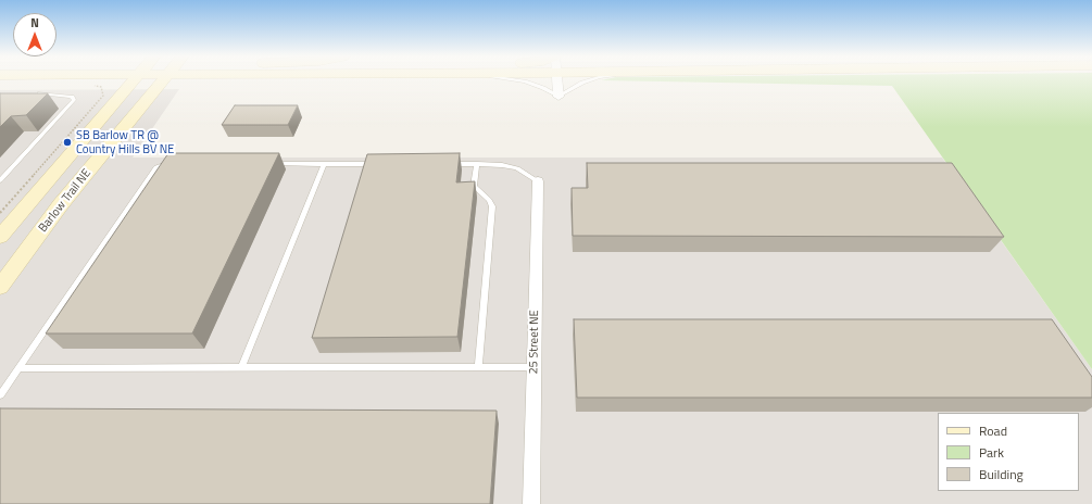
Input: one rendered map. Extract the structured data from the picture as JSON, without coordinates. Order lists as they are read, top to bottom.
{
  "streets": {
    "main road": ["Barlow Trail NE"],
    "street": ["25 Street NE"]
  },
  "places": ["SB Barlow TR @ Country Hills BV NE"],
  "legend": ["Road", "Park", "Building"],
  "north": "top"
}
